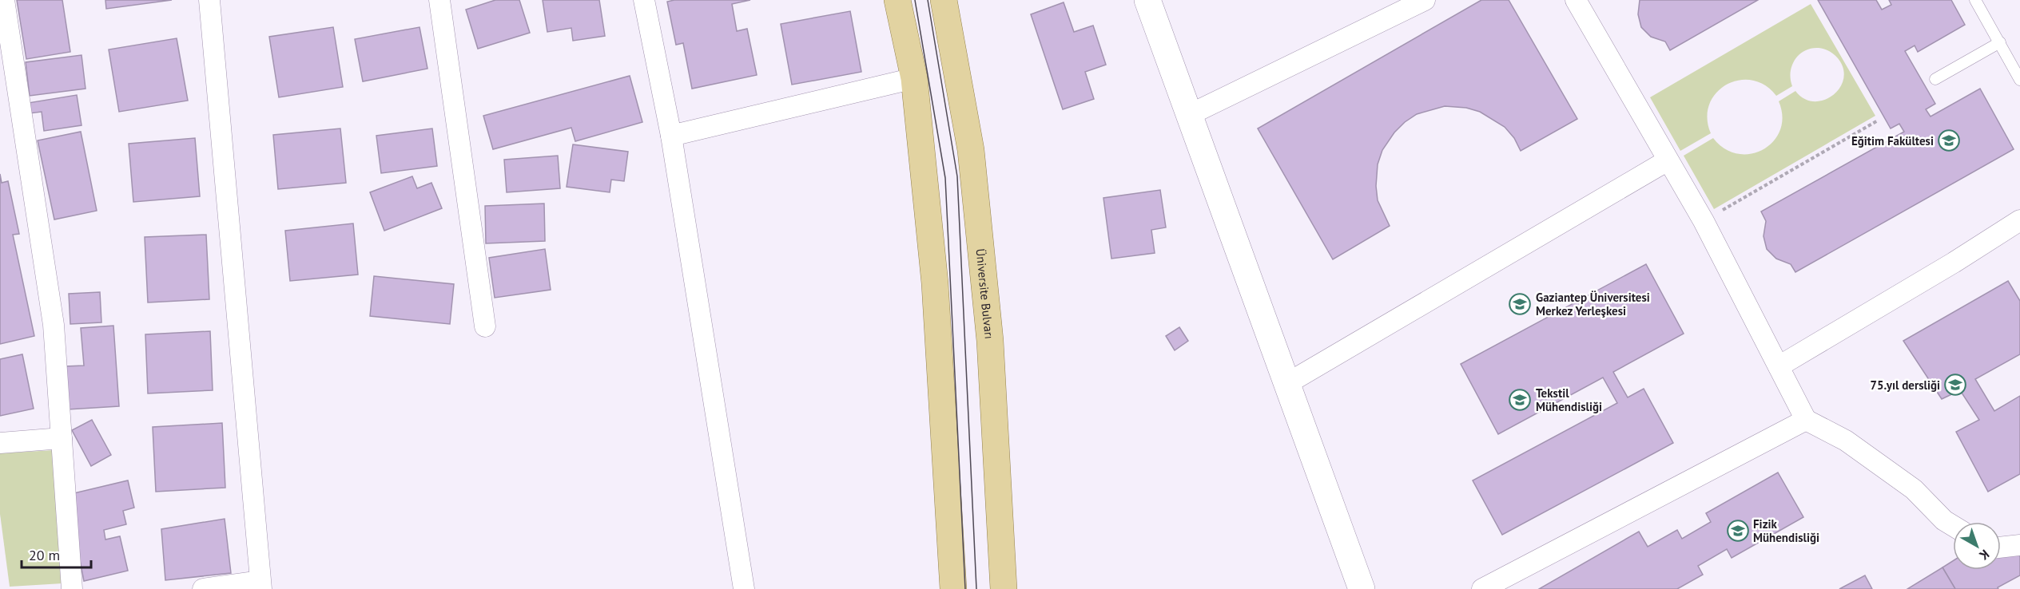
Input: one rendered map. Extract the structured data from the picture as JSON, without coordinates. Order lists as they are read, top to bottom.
{
  "streets": {
    "main road": ["Üniversite Bulvarı"]
  },
  "places": {
    "school or university": [
      "Eğitim Fakültesi",
      "Gaziantep Üniversitesi Merkez Yerleşkesi",
      "75.yıl dersliği",
      "Tekstil Mühendisliği",
      "Fizik Mühendisliği"
    ]
  },
  "scale_bar": "20 m",
  "north": "bottom right"
}
